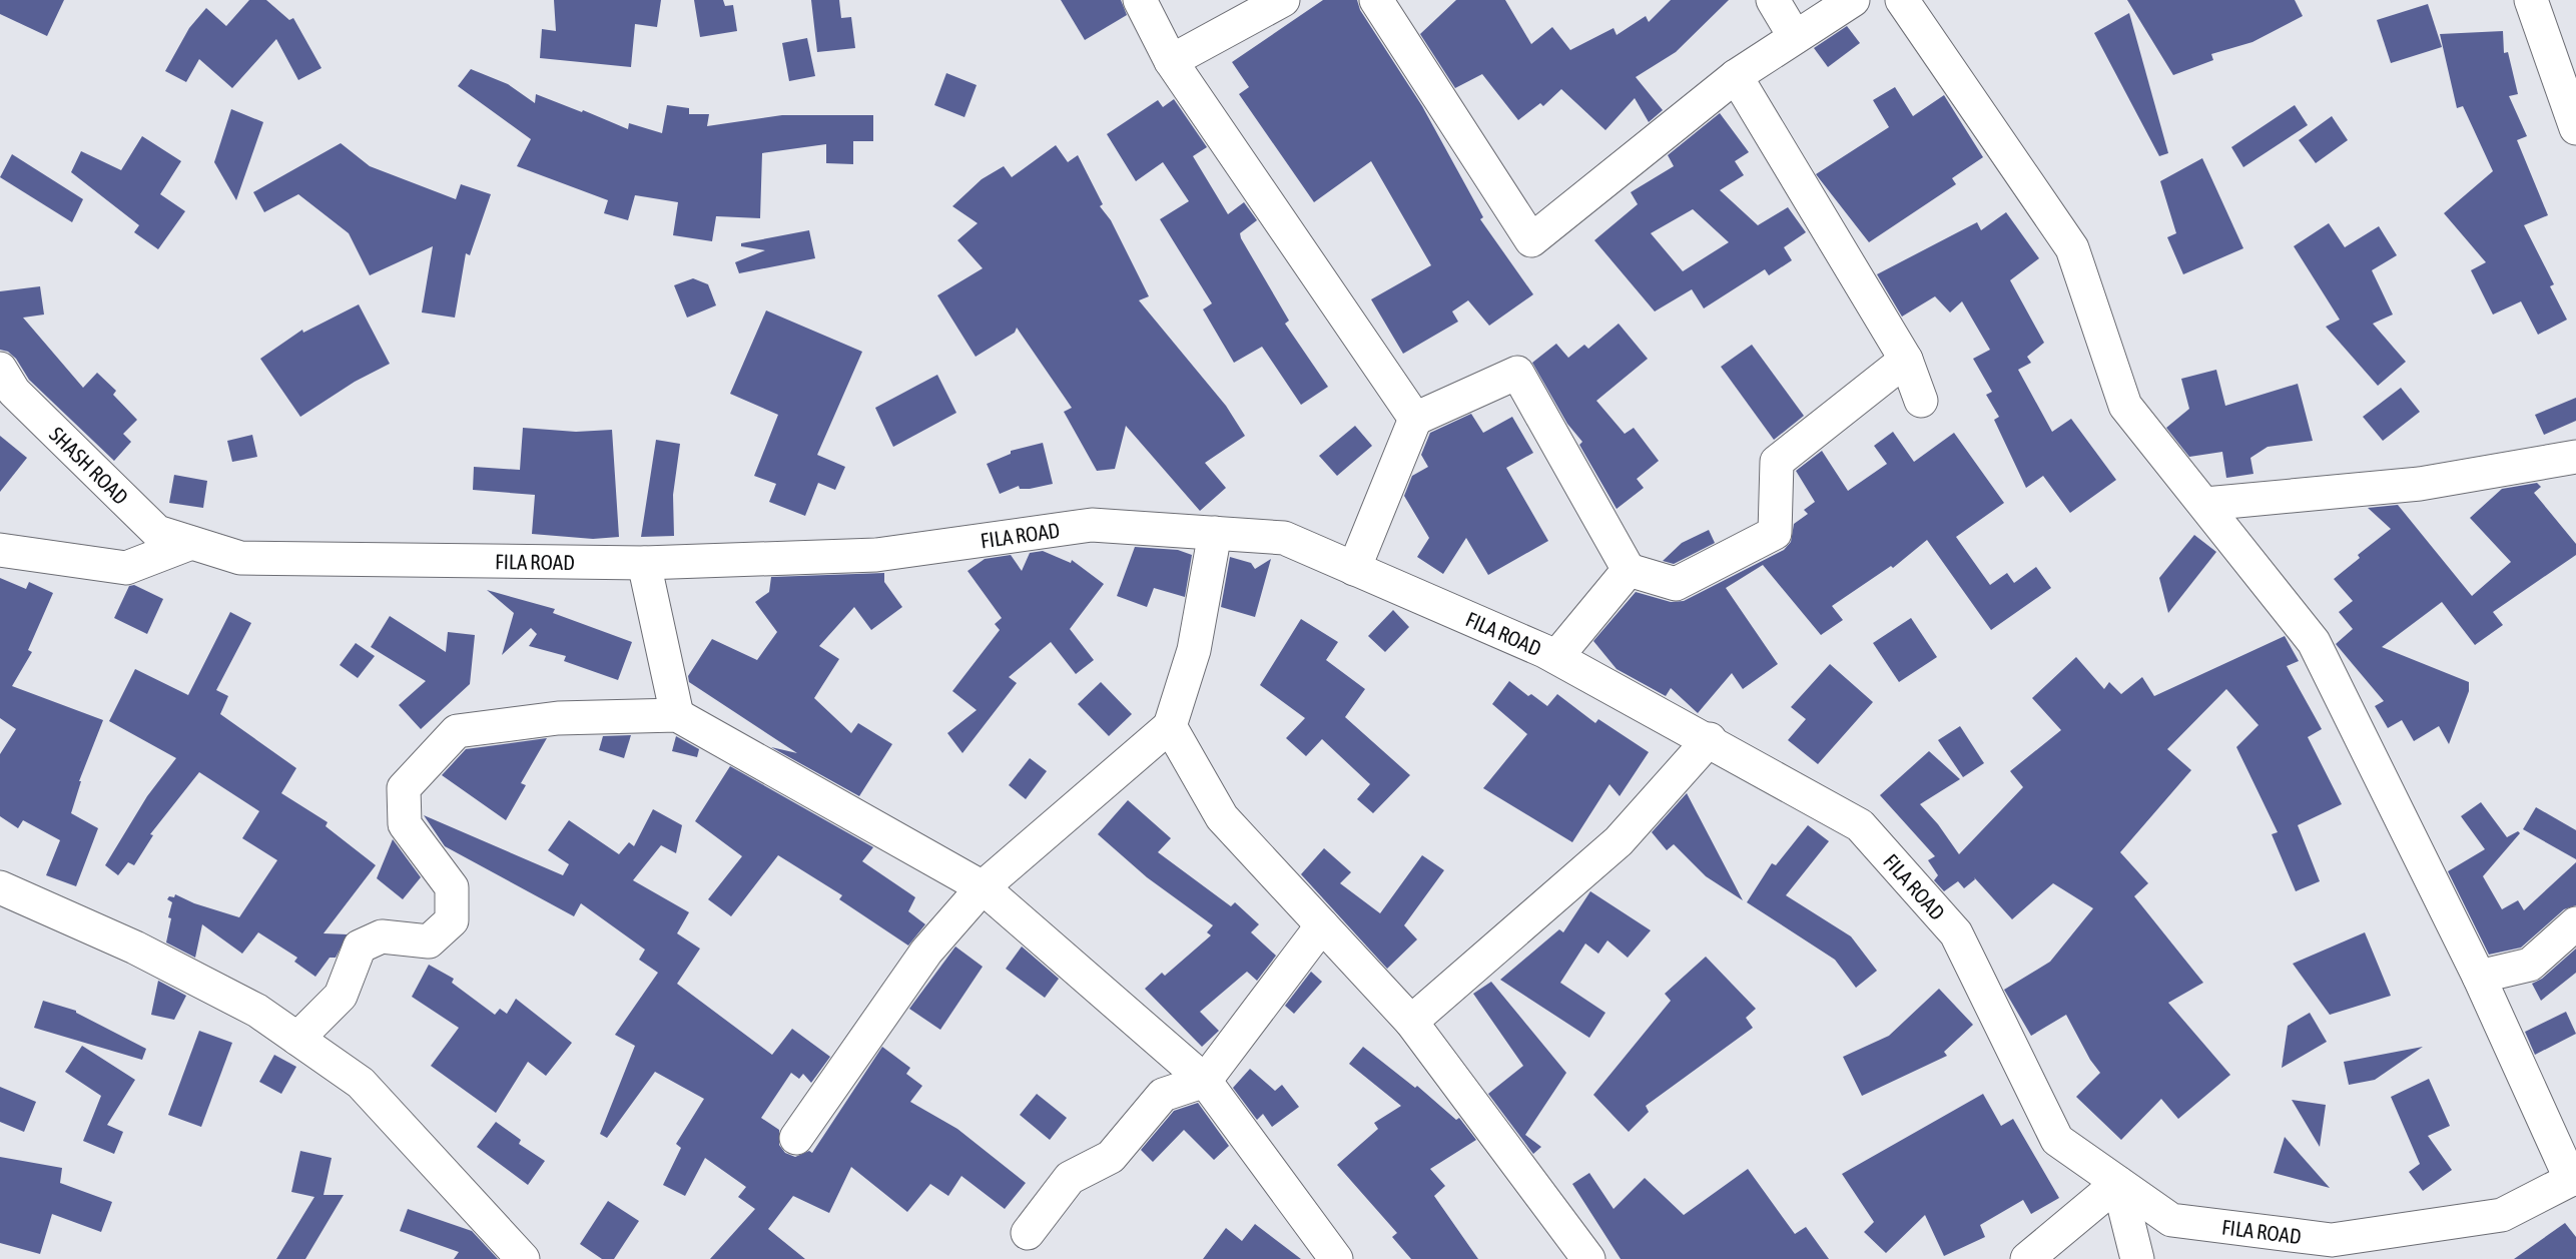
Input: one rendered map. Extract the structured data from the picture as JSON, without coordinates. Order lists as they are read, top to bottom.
{
  "streets": {
    "street": ["SHASH ROAD", "FILA ROAD"]
  },
  "crossings": [
    ["SHASH ROAD", "FILA ROAD"]
  ]
}
